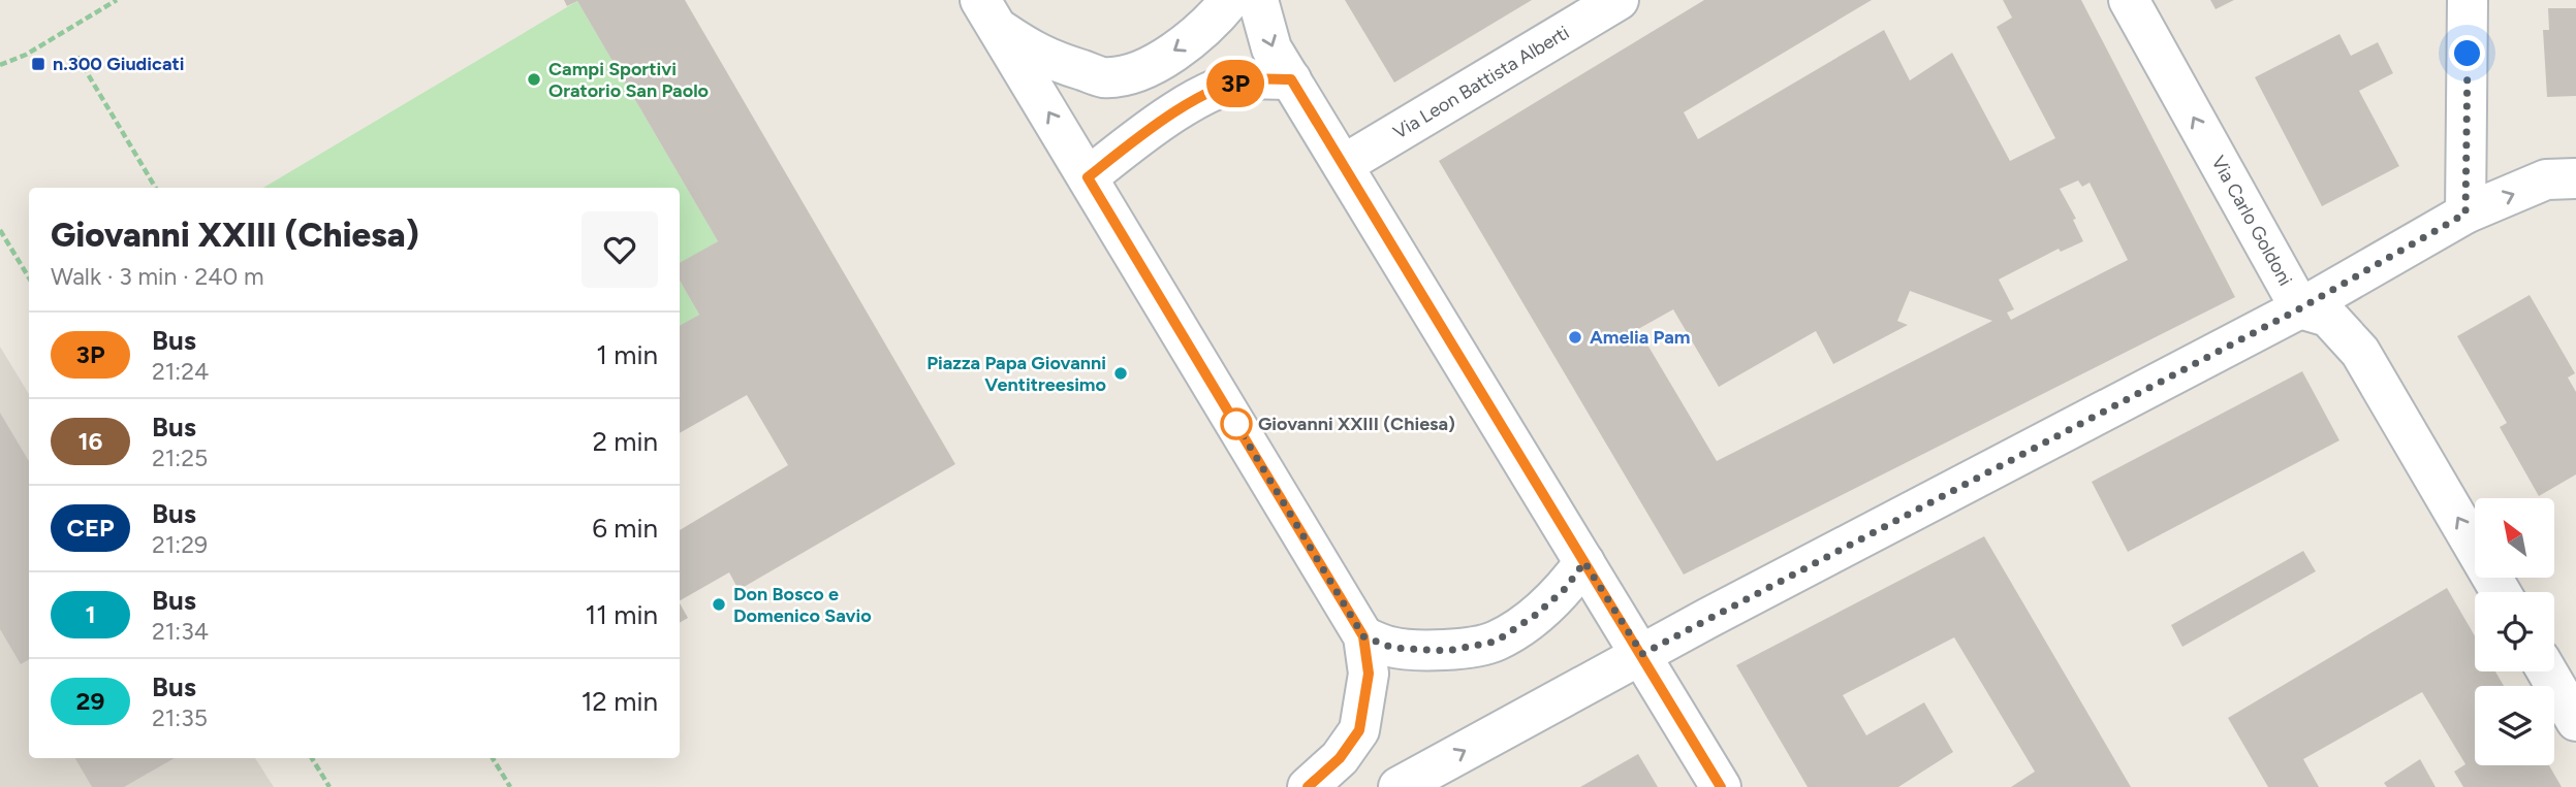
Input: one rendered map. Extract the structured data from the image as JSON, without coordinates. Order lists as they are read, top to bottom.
{
  "streets": {
    "street": ["Via Leon Battista Alberti", "Via Carlo Goldoni"]
  },
  "one_way": ["Via Carlo Goldoni"],
  "places": {
    "transit": ["n.300 Giudicati"],
    "other": [
      "Campi Sportivi Oratorio San Paolo",
      "Amelia Pam",
      "Piazza Papa Giovanni Ventitreesimo",
      "Giovanni XXIII (Chiesa)",
      "Don Bosco e Domenico Savio"
    ]
  },
  "lines": ["bus line 3P"],
  "north": "top left",
  "page": {
    "on_map": "3P",
    "heading": ["Giovanni XXIII (Chiesa)", "Walk · 3 min · 240 m"],
    "list": [
      {
        "mark": "3P",
        "name": "Bus",
        "note": "21:24",
        "value": "1 min"
      },
      {
        "mark": "16",
        "name": "Bus",
        "note": "21:25",
        "value": "2 min"
      },
      {
        "mark": "CEP",
        "name": "Bus",
        "note": "21:29",
        "value": "6 min"
      },
      {
        "mark": "1",
        "name": "Bus",
        "note": "21:34",
        "value": "11 min"
      },
      {
        "mark": "29",
        "name": "Bus",
        "note": "21:35",
        "value": "12 min"
      }
    ]
  }
}
